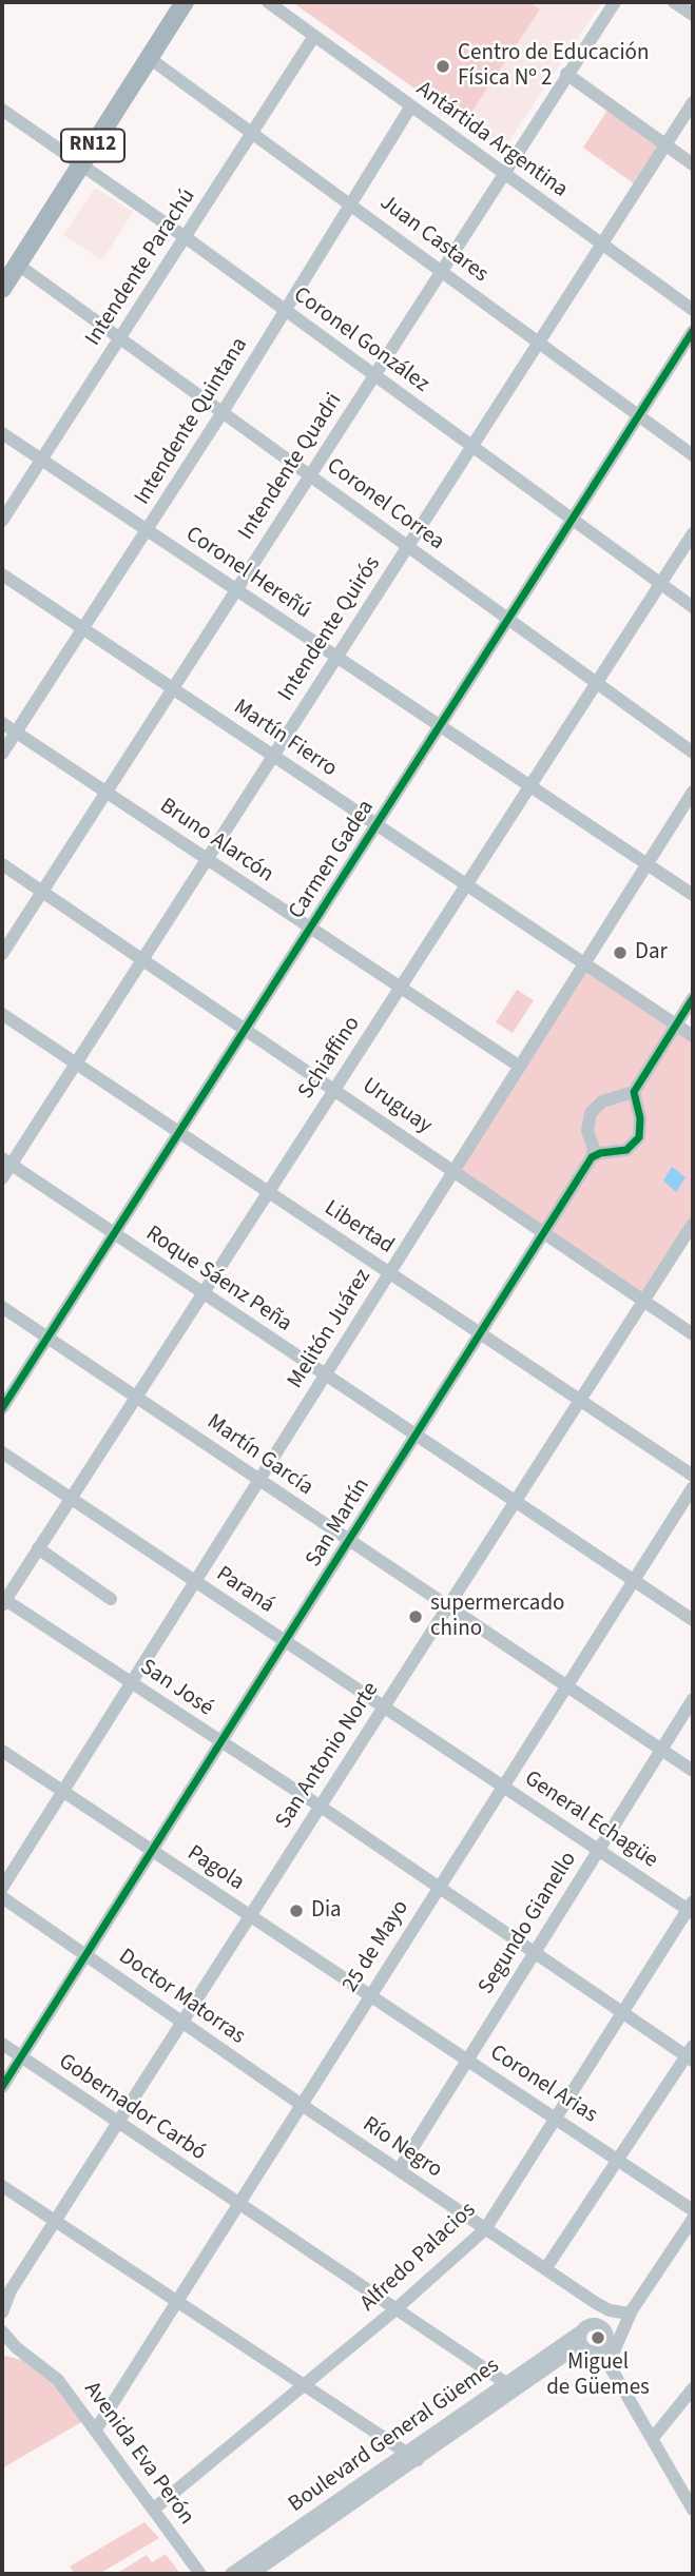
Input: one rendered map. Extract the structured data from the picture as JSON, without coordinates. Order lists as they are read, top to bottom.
{
  "streets": {
    "highway": ["RN12"],
    "street": [
      "Antártida Argentina",
      "Juan Castares",
      "Intendente Parachú",
      "Coronel González",
      "Intendente Quintana",
      "Intendente Quadri",
      "Coronel Correa",
      "Coronel Hereñú",
      "Intendente Quirós",
      "Martín Fierro",
      "Bruno Alarcón",
      "Carmen Gadea",
      "Schiaffino",
      "Uruguay",
      "Libertad",
      "Roque Sáenz Peña",
      "Melitón Juárez",
      "Martín García",
      "San Martín",
      "Paraná",
      "San José",
      "San Antonio Norte",
      "General Echagüe",
      "Pagola",
      "Segundo Gianello",
      "25 de Mayo",
      "Doctor Matorras",
      "Coronel Arias",
      "Gobernador Carbó",
      "Río Negro",
      "Alfredo Palacios",
      "Boulevard General Güemes",
      "Avenida Eva Perón"
    ]
  },
  "crossings": [
    ["Antártida Argentina", "Intendente Parachú"],
    ["Antártida Argentina", "Intendente Quintana"],
    ["Antártida Argentina", "Intendente Quadri"],
    ["Antártida Argentina", "Intendente Quirós"],
    ["RN12", "Juan Castares"],
    ["RN12", "Coronel González"],
    ["RN12", "Coronel Correa"],
    ["Juan Castares", "Intendente Parachú"],
    ["Juan Castares", "Intendente Quintana"],
    ["Juan Castares", "Intendente Quadri"],
    ["Juan Castares", "Intendente Quirós"],
    ["Juan Castares", "Carmen Gadea"],
    ["Intendente Parachú", "Coronel González"],
    ["Intendente Parachú", "Coronel Correa"],
    ["Intendente Parachú", "Coronel Hereñú"],
    ["Coronel González", "Intendente Quintana"],
    ["Coronel González", "Intendente Quadri"],
    ["Coronel González", "Intendente Quirós"],
    ["Coronel González", "Carmen Gadea"],
    ["Coronel González", "Schiaffino"],
    ["Intendente Quintana", "Coronel Correa"],
    ["Intendente Quintana", "Coronel Hereñú"],
    ["Intendente Quintana", "Martín Fierro"],
    ["Intendente Quintana", "Bruno Alarcón"],
    ["Intendente Quadri", "Coronel Correa"],
    ["Intendente Quadri", "Coronel Hereñú"],
    ["Intendente Quadri", "Martín Fierro"],
    ["Intendente Quadri", "Bruno Alarcón"],
    ["Intendente Quadri", "Uruguay"],
    ["Coronel Correa", "Intendente Quirós"],
    ["Coronel Correa", "Carmen Gadea"],
    ["Coronel Correa", "Schiaffino"],
    ["Coronel Hereñú", "Intendente Quirós"],
    ["Coronel Hereñú", "Carmen Gadea"],
    ["Coronel Hereñú", "Schiaffino"],
    ["Coronel Hereñú", "Melitón Juárez"],
    ["Intendente Quirós", "Martín Fierro"],
    ["Intendente Quirós", "Bruno Alarcón"],
    ["Intendente Quirós", "Uruguay"],
    ["Intendente Quirós", "Libertad"],
    ["Intendente Quirós", "Roque Sáenz Peña"],
    ["Martín Fierro", "Carmen Gadea"],
    ["Martín Fierro", "Schiaffino"],
    ["Martín Fierro", "Melitón Juárez"],
    ["Bruno Alarcón", "Carmen Gadea"],
    ["Bruno Alarcón", "Schiaffino"],
    ["Bruno Alarcón", "Melitón Juárez"],
    ["Carmen Gadea", "Uruguay"],
    ["Carmen Gadea", "Libertad"],
    ["Carmen Gadea", "Roque Sáenz Peña"],
    ["Carmen Gadea", "Martín García"],
    ["Schiaffino", "Uruguay"],
    ["Schiaffino", "Libertad"],
    ["Schiaffino", "Roque Sáenz Peña"],
    ["Schiaffino", "Martín García"],
    ["Schiaffino", "Paraná"],
    ["Schiaffino", "San José"],
    ["Uruguay", "Melitón Juárez"],
    ["Uruguay", "San Martín"],
    ["Uruguay", "San Antonio Norte"],
    ["Libertad", "Melitón Juárez"],
    ["Libertad", "San Martín"],
    ["Libertad", "San Antonio Norte"],
    ["Roque Sáenz Peña", "Melitón Juárez"],
    ["Roque Sáenz Peña", "San Martín"],
    ["Roque Sáenz Peña", "San Antonio Norte"],
    ["Roque Sáenz Peña", "25 de Mayo"],
    ["Melitón Juárez", "Martín García"],
    ["Melitón Juárez", "Paraná"],
    ["Melitón Juárez", "San José"],
    ["Melitón Juárez", "Pagola"],
    ["Martín García", "San Martín"],
    ["Martín García", "San Antonio Norte"],
    ["Martín García", "Segundo Gianello"],
    ["Martín García", "25 de Mayo"],
    ["San Martín", "Paraná"],
    ["San Martín", "San José"],
    ["San Martín", "Pagola"],
    ["San Martín", "Doctor Matorras"],
    ["San Martín", "Gobernador Carbó"],
    ["Paraná", "San Antonio Norte"],
    ["Paraná", "General Echagüe"],
    ["Paraná", "25 de Mayo"],
    ["San José", "San Antonio Norte"],
    ["San José", "Segundo Gianello"],
    ["San José", "25 de Mayo"],
    ["San José", "Alfredo Palacios"],
    ["San Antonio Norte", "Pagola"],
    ["San Antonio Norte", "Doctor Matorras"],
    ["San Antonio Norte", "Gobernador Carbó"],
    ["General Echagüe", "Segundo Gianello"],
    ["General Echagüe", "25 de Mayo"],
    ["General Echagüe", "Alfredo Palacios"],
    ["Pagola", "25 de Mayo"],
    ["Pagola", "Coronel Arias"],
    ["Segundo Gianello", "Coronel Arias"],
    ["Segundo Gianello", "Río Negro"],
    ["25 de Mayo", "Doctor Matorras"],
    ["25 de Mayo", "Coronel Arias"],
    ["25 de Mayo", "Gobernador Carbó"],
    ["25 de Mayo", "Río Negro"],
    ["25 de Mayo", "Avenida Eva Perón"],
    ["Doctor Matorras", "Río Negro"],
    ["Coronel Arias", "Alfredo Palacios"],
    ["Gobernador Carbó", "Alfredo Palacios"],
    ["Gobernador Carbó", "Boulevard General Güemes"],
    ["Río Negro", "Alfredo Palacios"],
    ["Río Negro", "Boulevard General Güemes"],
    ["Alfredo Palacios", "Avenida Eva Perón"]
  ],
  "places": [
    "Centro de Educación Física Nº 2",
    "Dar",
    "supermercado chino",
    "Dia",
    "Miguel de Güemes"
  ]
}
